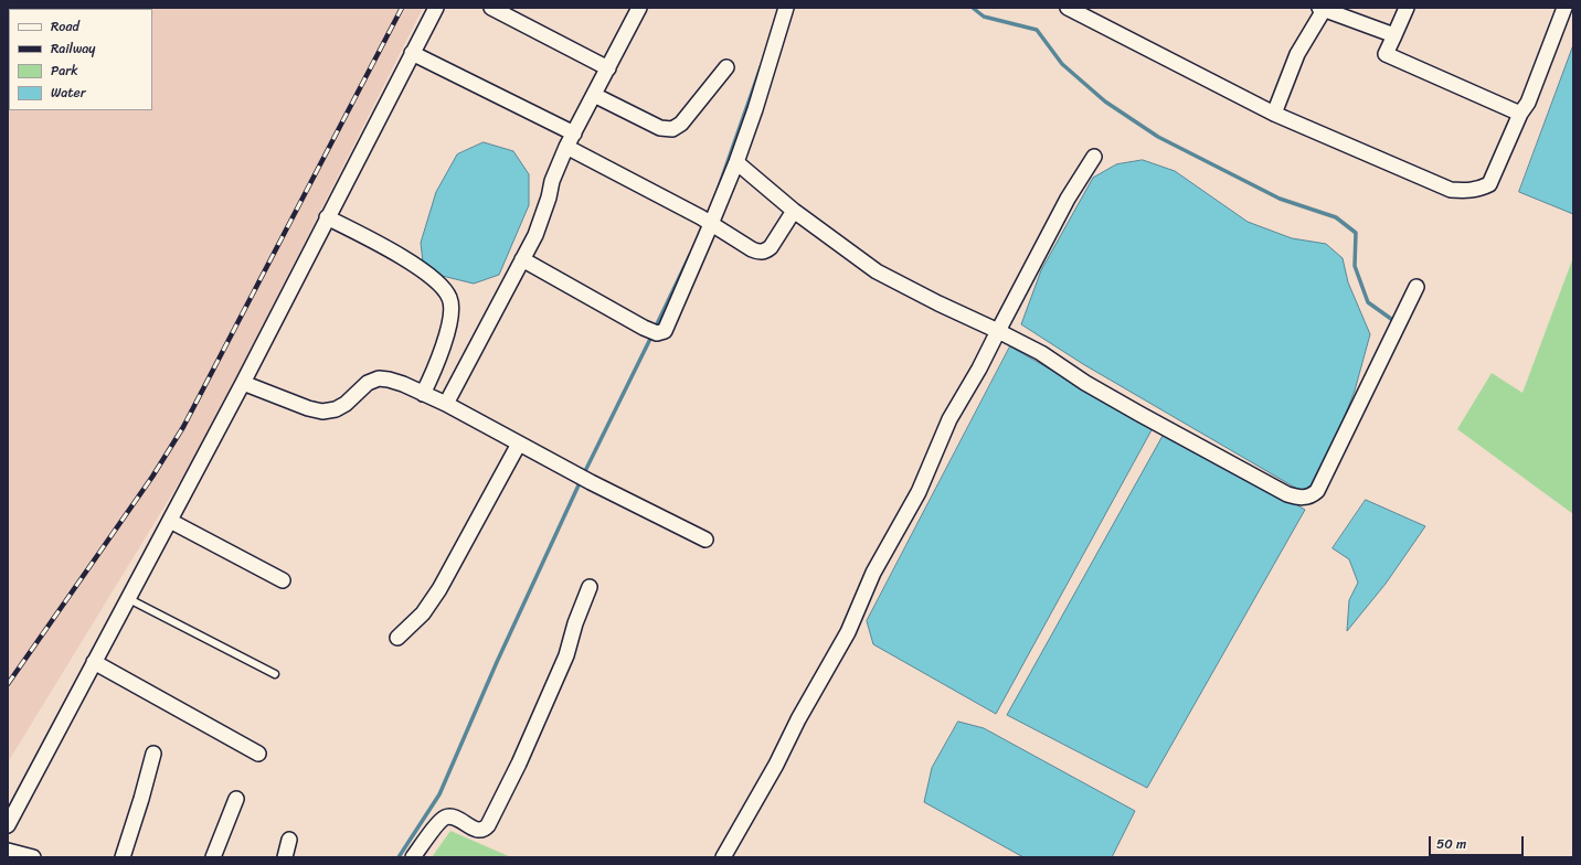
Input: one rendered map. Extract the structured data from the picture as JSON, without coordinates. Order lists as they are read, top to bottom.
{
  "legend": [
    "Road",
    "Railway",
    "Park",
    "Water"
  ],
  "scale_bar": "50 m"
}
